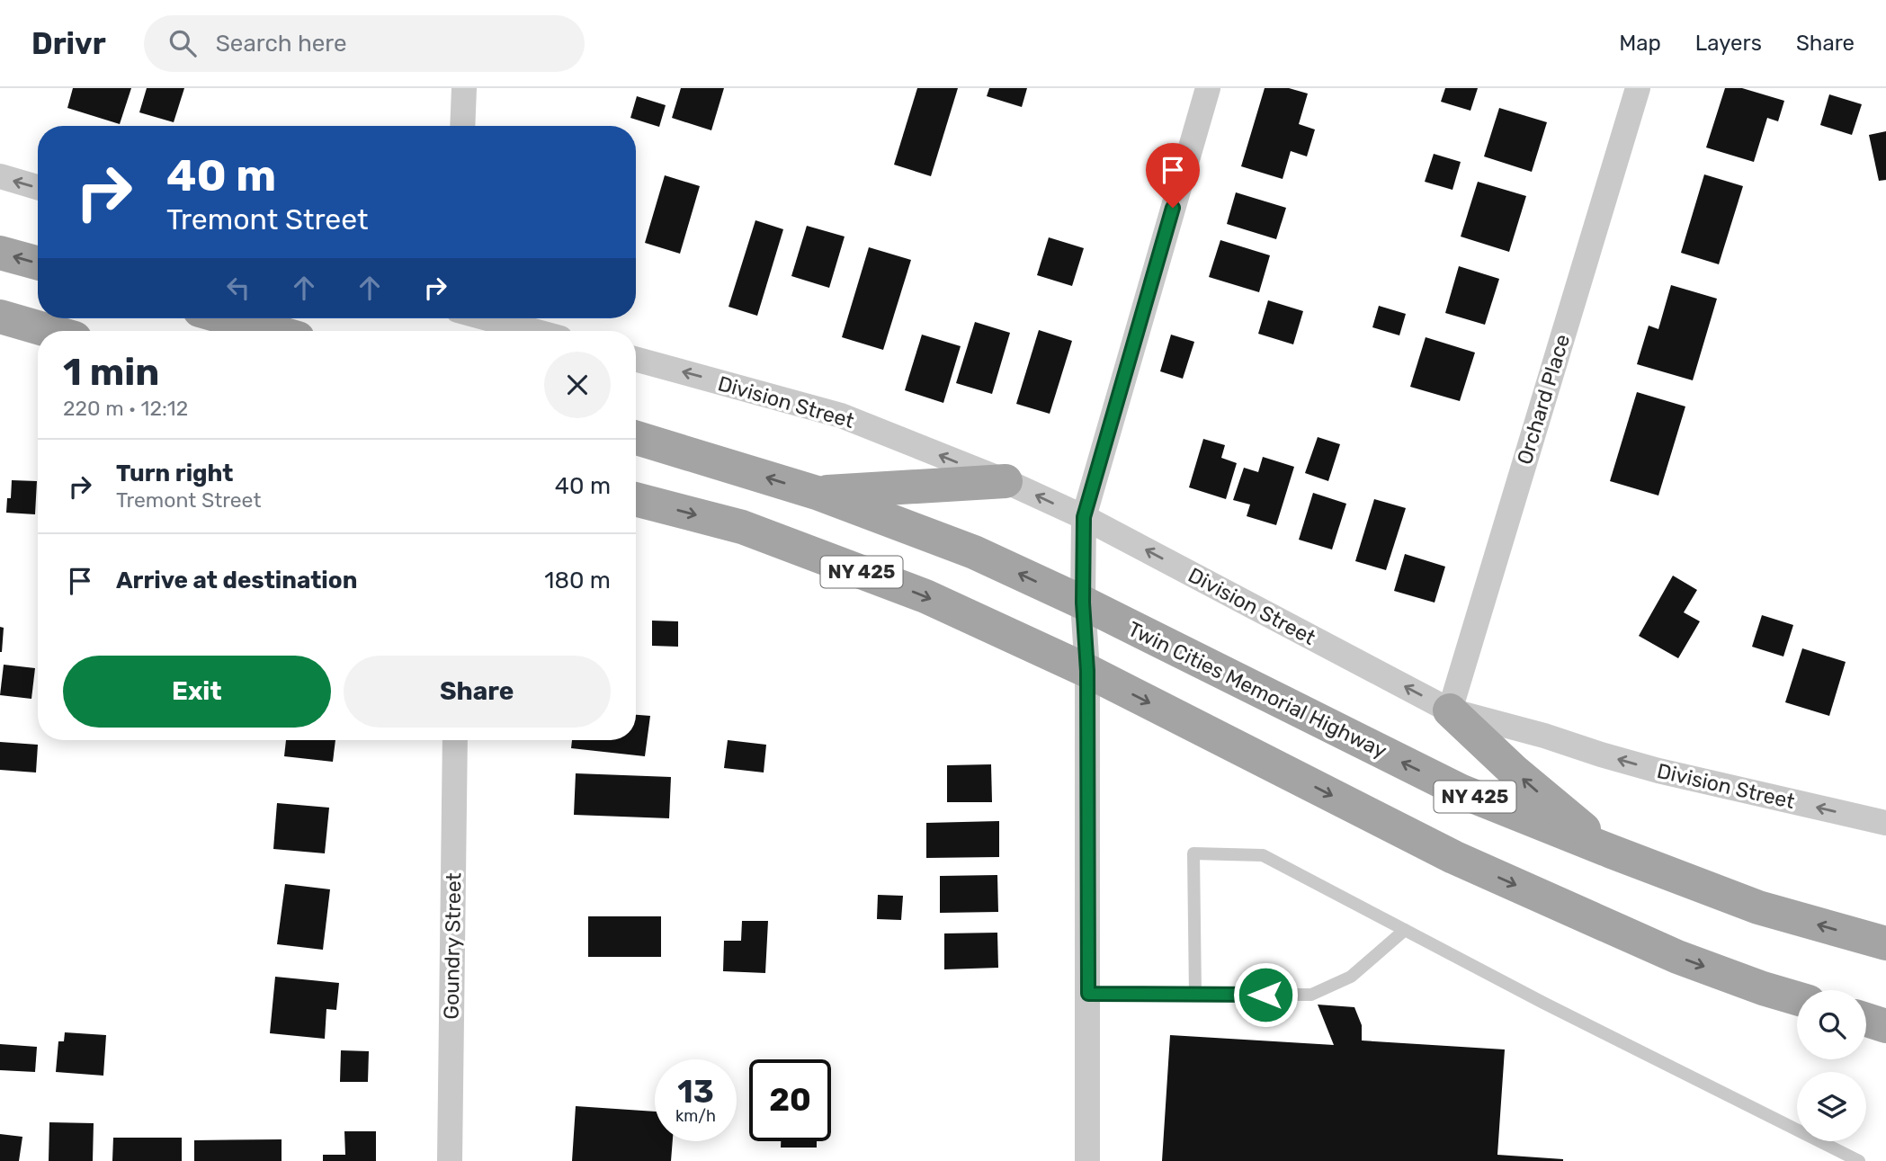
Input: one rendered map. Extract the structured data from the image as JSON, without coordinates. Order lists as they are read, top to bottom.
{
  "streets": {
    "main road": ["NY 425", "Twin Cities Memorial Highway"],
    "street": ["Orchard Place", "Division Street", "Goundry Street"]
  },
  "crossings": [
    ["Orchard Place", "Division Street"]
  ],
  "one_way": ["Division Street"],
  "page": {
    "header": "Drivr",
    "search": "Search here",
    "nav": ["Map", "Layers", "Share"],
    "turn": ["40 m", "Tremont Street"],
    "heading": ["1 min", "220 m · 12:12"],
    "list": [
      {
        "name": "Turn right",
        "note": "Tremont Street",
        "value": "40 m"
      },
      {
        "name": "Arrive at destination",
        "value": "180 m"
      }
    ],
    "buttons": ["Exit", "Share"],
    "speed": "13 km/h",
    "limit": "20"
  }
}
